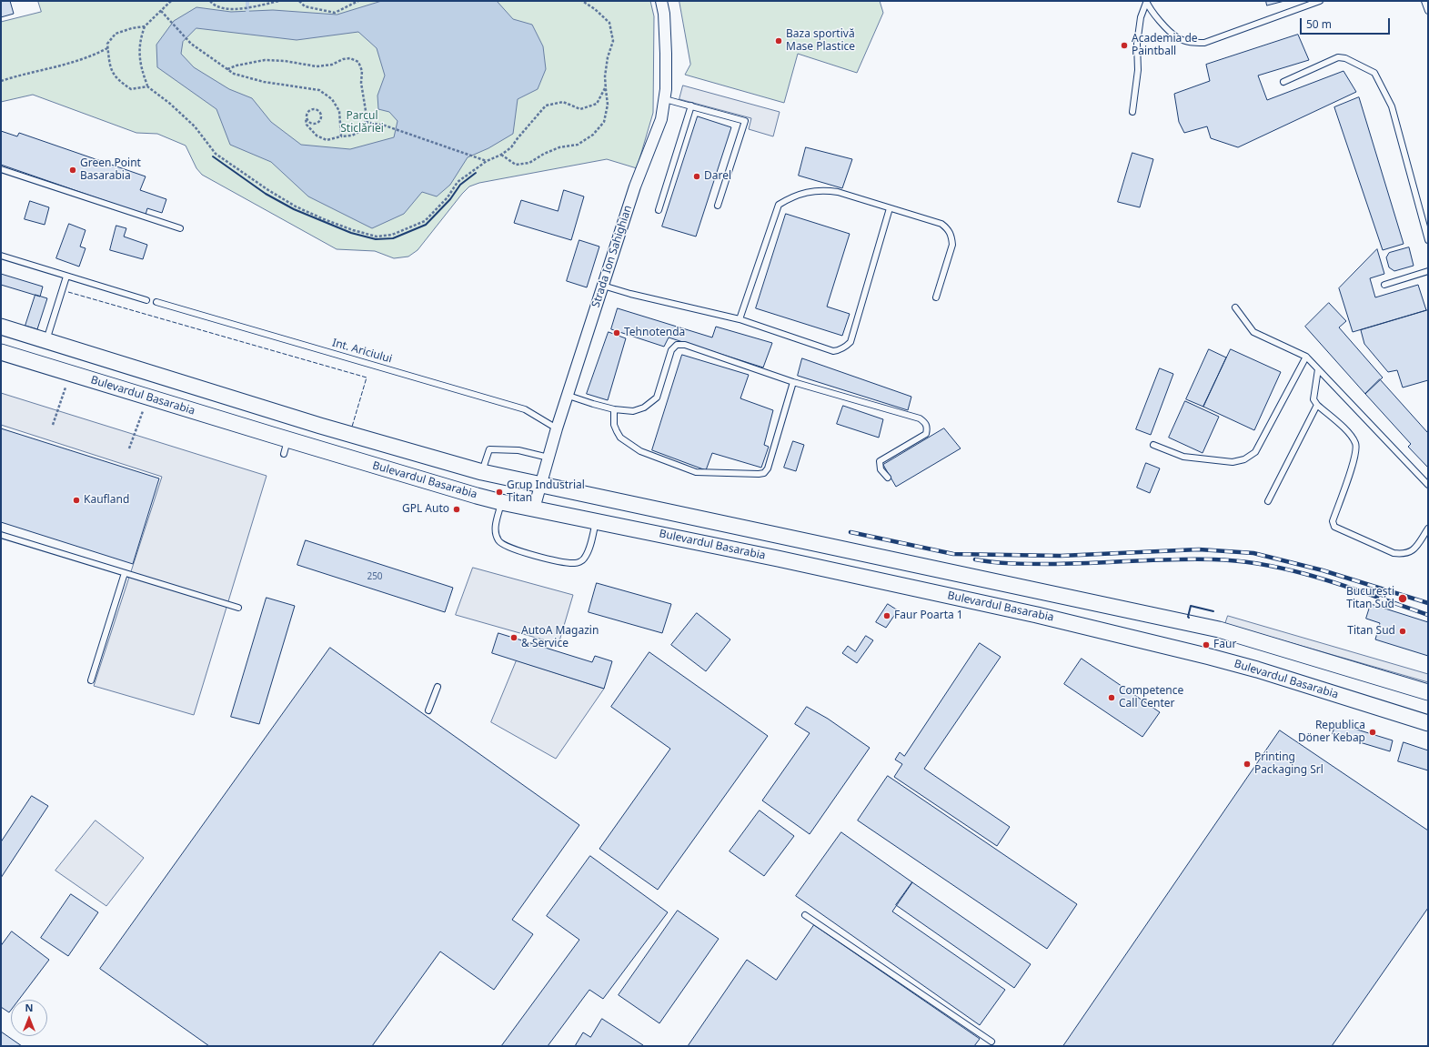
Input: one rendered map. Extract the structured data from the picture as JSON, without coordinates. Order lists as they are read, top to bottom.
{
  "streets": {
    "main road": ["Bulevardul Basarabia"],
    "street": ["Strada Ion Sahighian"],
    "lane": ["Int. Ariciului"]
  },
  "crossings": [
    ["Strada Ion Sahighian", "Int. Ariciului"],
    ["Strada Ion Sahighian", "Bulevardul Basarabia"]
  ],
  "parks": ["Parcul Sticlăriei"],
  "places": [
    "Baza sportivă Mase Plastice",
    "Academia de Paintball",
    "Green Point Basarabia",
    "Darel",
    "Tehnotenda",
    "Grup Industrial Titan",
    "Kaufland",
    "GPL Auto",
    "București Titan Sud",
    "Faur Poarta 1",
    "Titan Sud",
    "AutoA Magazin & Service",
    "Faur",
    "Competence Call Center",
    "Republica Döner Kebap",
    "Printing Packaging Srl"
  ],
  "house_numbers": ["250"],
  "scale_bar": "50 m",
  "north": "top"
}
